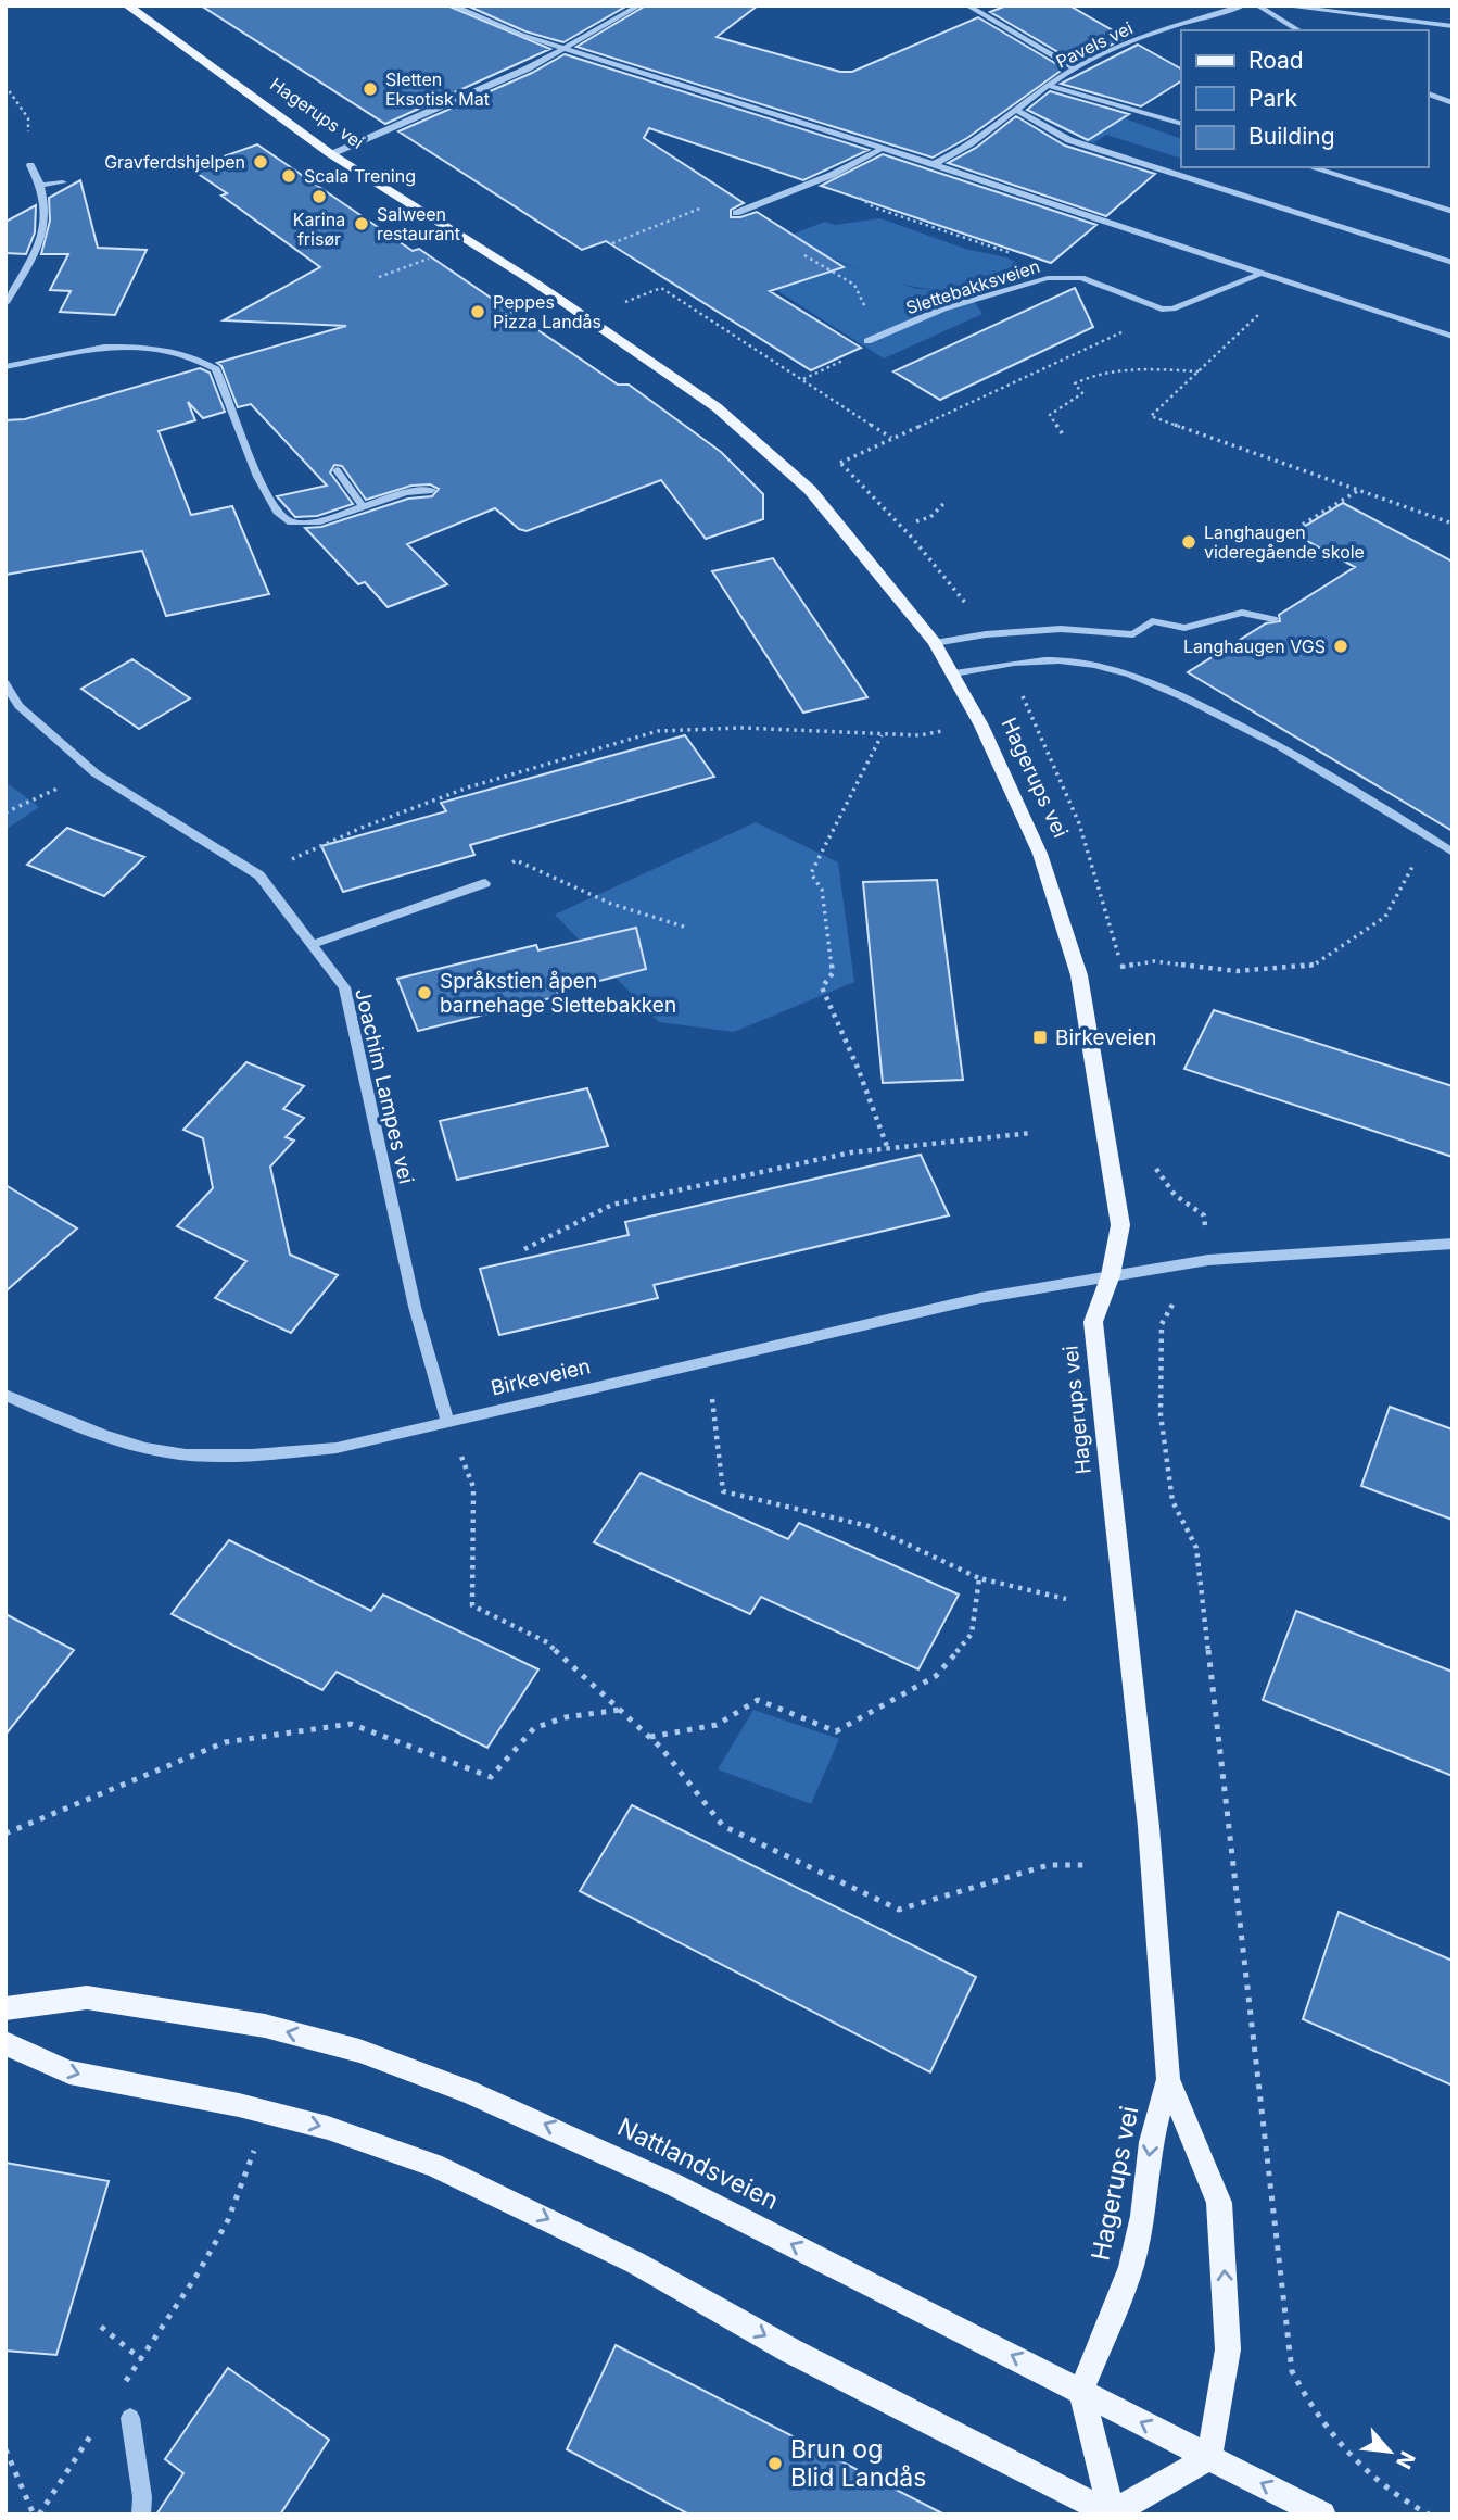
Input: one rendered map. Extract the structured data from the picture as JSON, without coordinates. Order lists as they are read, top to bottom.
{
  "streets": {
    "main road": ["Hagerups vei", "Nattlandsveien"],
    "street": [
      "Pavels vei",
      "Slettebakksveien",
      "Joachim Lampes vei",
      "Birkeveien"
    ]
  },
  "crossings": [
    ["Hagerups vei", "Birkeveien"],
    ["Hagerups vei", "Nattlandsveien"],
    ["Joachim Lampes vei", "Birkeveien"]
  ],
  "places": {
    "other": [
      "Sletten Eksotisk Mat",
      "Gravferdshjelpen",
      "Scala Trening",
      "Karina frisør",
      "Salween restaurant",
      "Peppes Pizza Landås",
      "Langhaugen videregående skole",
      "Langhaugen VGS",
      "Språkstien åpen barnehage Slettebakken",
      "Brun og Blid Landås"
    ],
    "transit": ["Birkeveien"]
  },
  "legend": ["Road", "Park", "Building"],
  "north": "bottom right"
}
